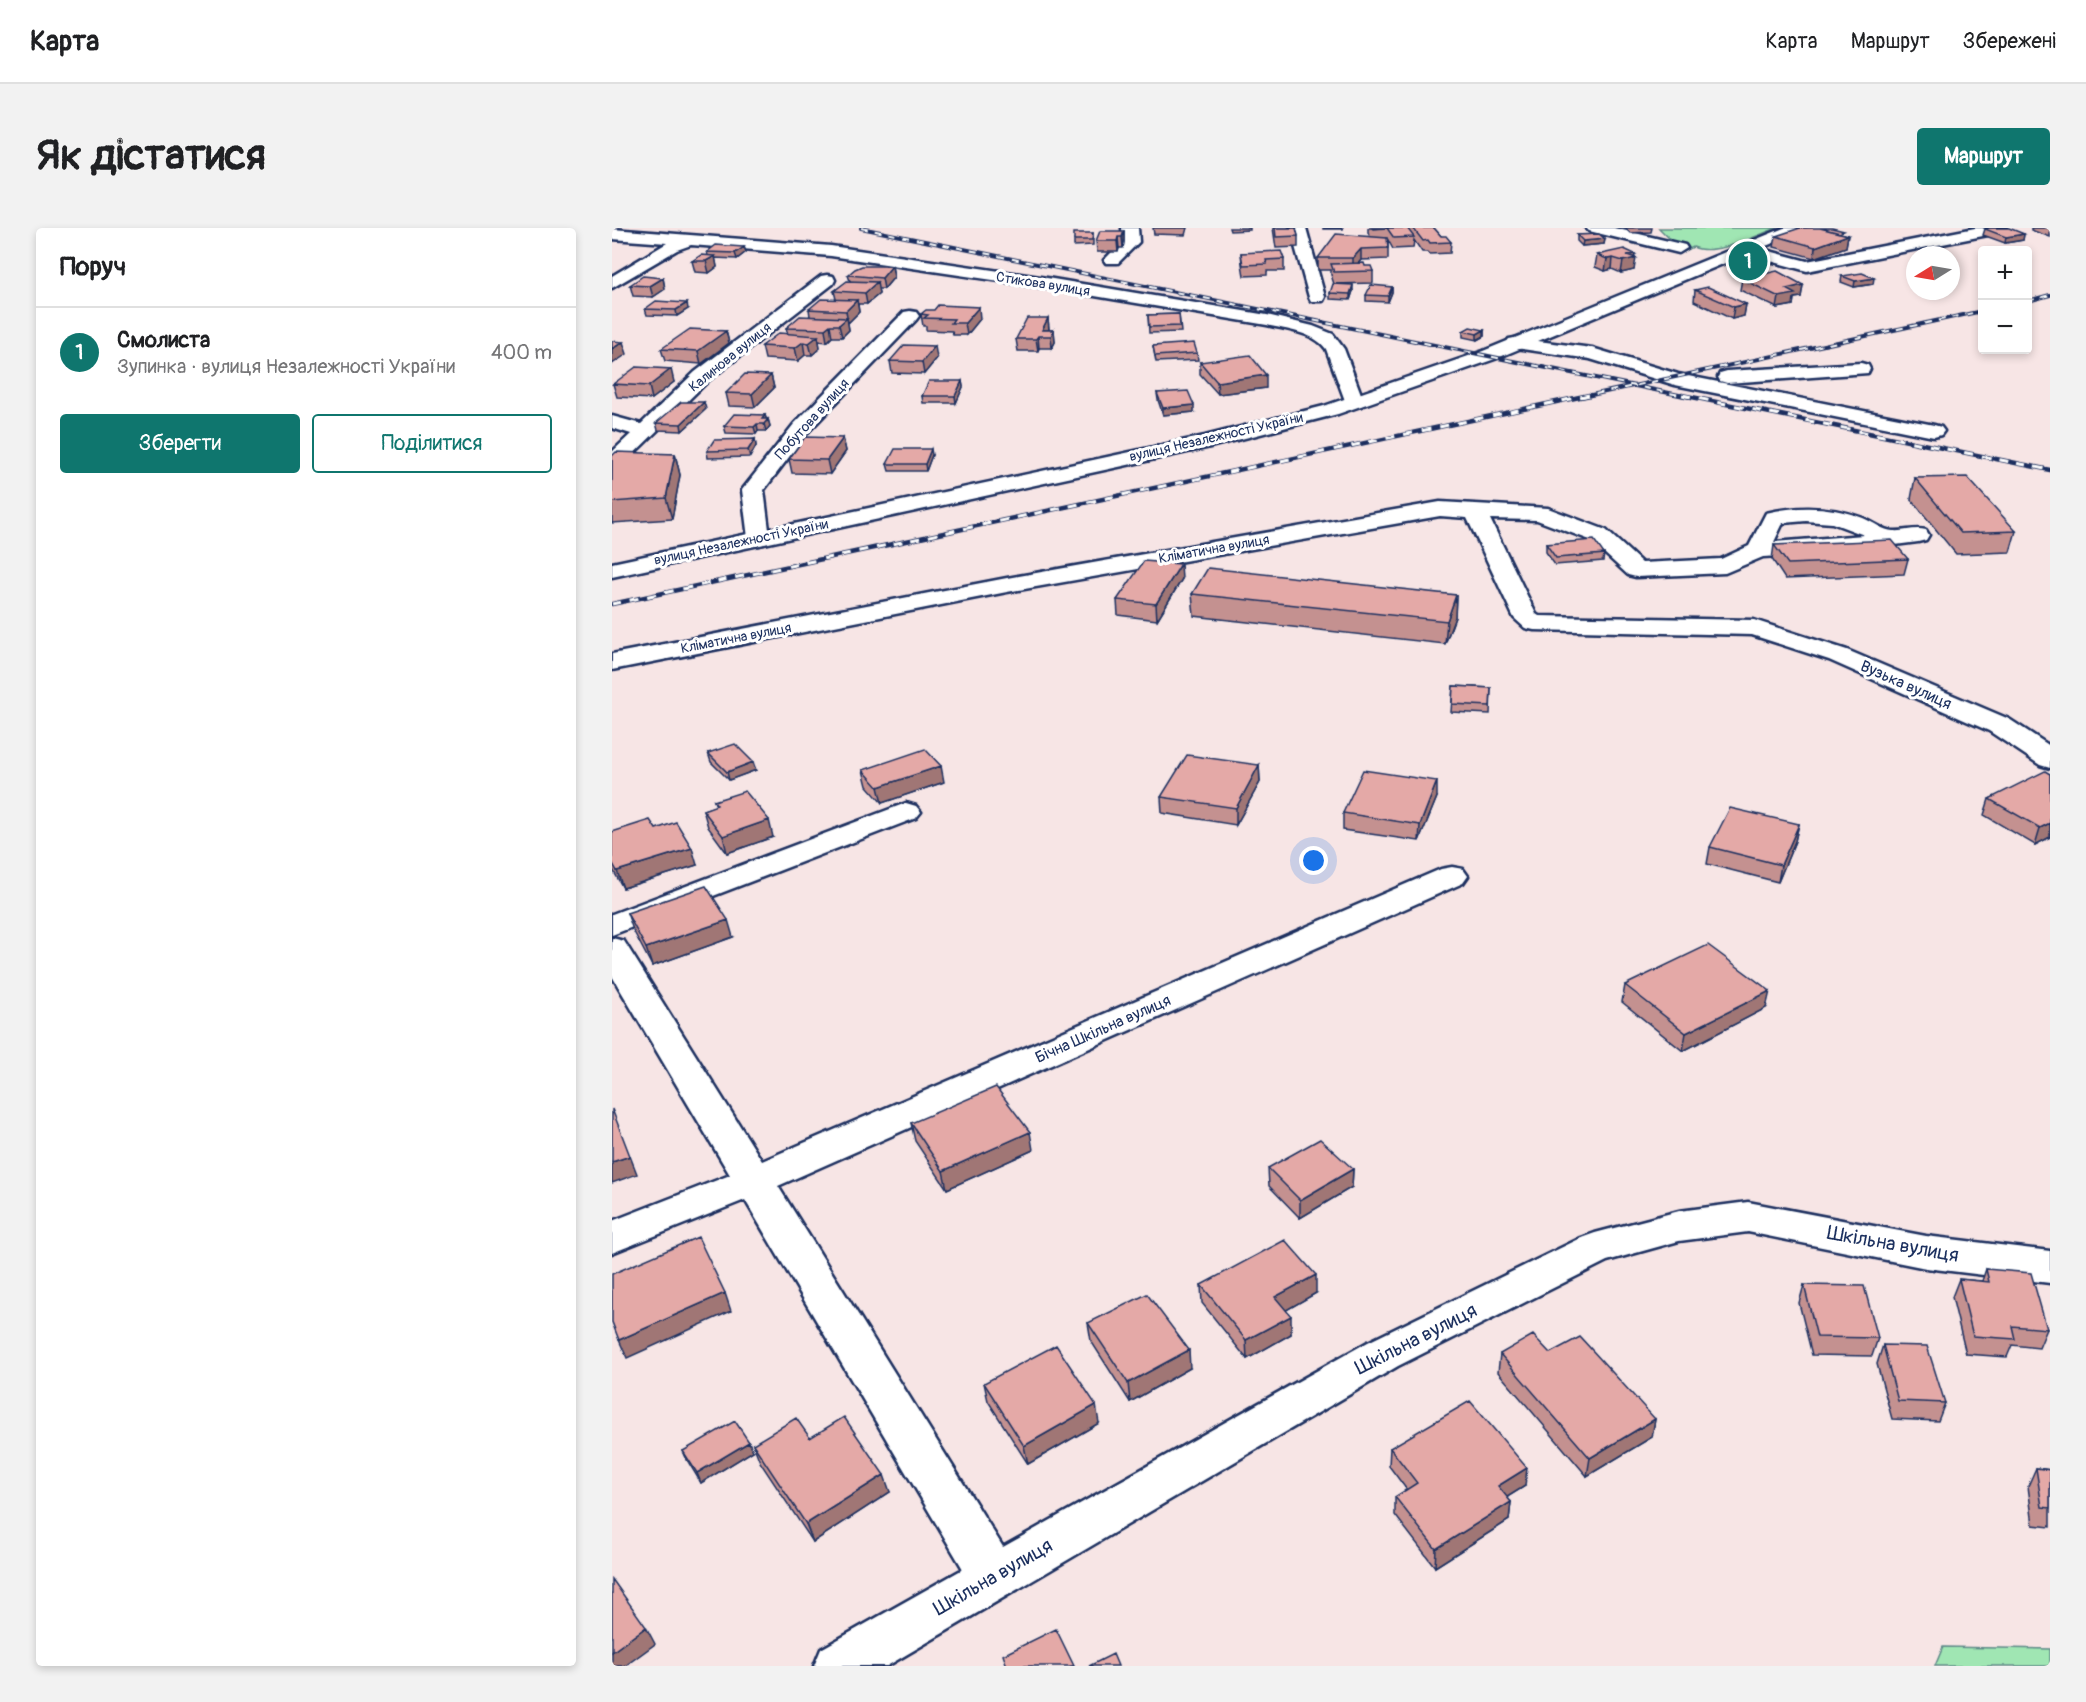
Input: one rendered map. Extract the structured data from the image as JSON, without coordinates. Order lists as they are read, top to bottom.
{
  "streets": {
    "street": [
      "Стикова вулиця",
      "Калинова вулиця",
      "Побутова вулиця",
      "вулиця Незалежності України",
      "Кліматична вулиця",
      "Вузька вулиця",
      "Бічна Шкільна вулиця",
      "Шкільна вулиця"
    ]
  },
  "crossings": [
    ["Стикова вулиця", "вулиця Незалежності України"],
    ["Побутова вулиця", "вулиця Незалежності України"],
    ["Кліматична вулиця", "Вузька вулиця"]
  ],
  "north": "left",
  "page": {
    "header": "Карта",
    "nav": ["Карта", "Маршрут", "Збережені"],
    "buttons": [
      "Маршрут",
      ["Зберегти", "Поділитися"]
    ],
    "title": "Як дістатися",
    "heading": "Поруч",
    "pins": "1",
    "map_buttons": ["+", "−"],
    "list": [
      {
        "mark": "1",
        "name": "Смолиста",
        "note": "Зупинка · вулиця Незалежності України",
        "value": "400 m"
      }
    ]
  }
}
